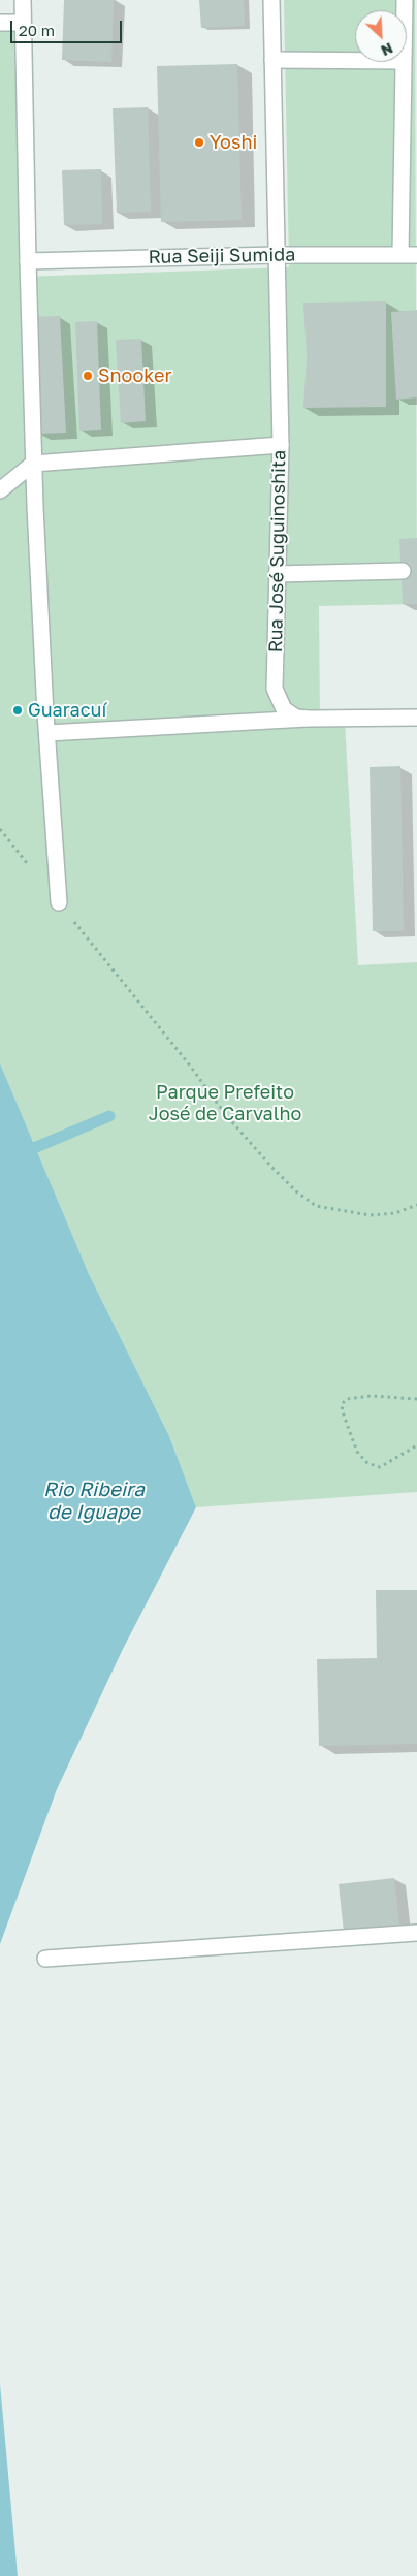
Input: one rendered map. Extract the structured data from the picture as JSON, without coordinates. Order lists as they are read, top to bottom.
{
  "streets": {
    "street": ["Rua Seiji Sumida", "Rua José Suguinoshita"]
  },
  "crossings": [
    ["Rua Seiji Sumida", "Rua José Suguinoshita"]
  ],
  "water": ["Rio Ribeira de Iguape"],
  "parks": ["Parque Prefeito José de Carvalho"],
  "places": ["Yoshi", "Snooker", "Guaracuí"],
  "scale_bar": "20 m",
  "north": "bottom right"
}
